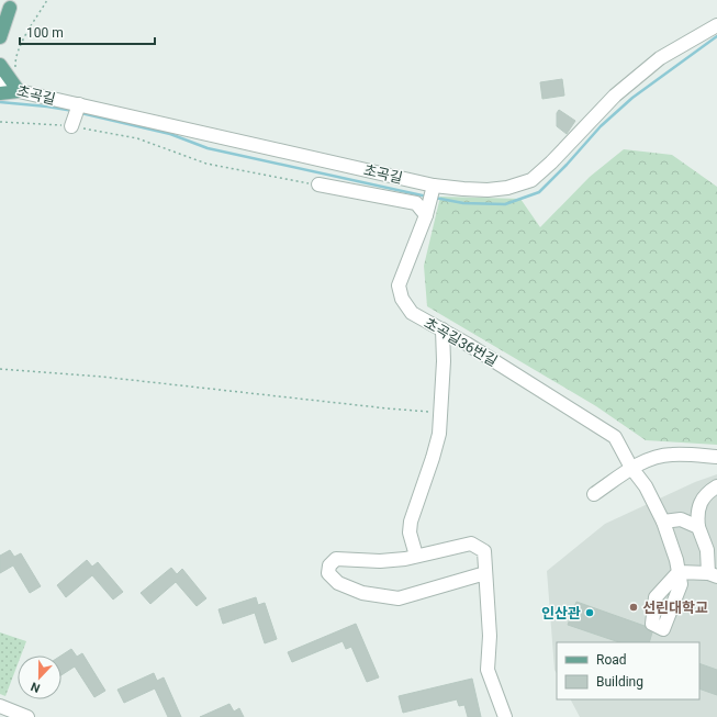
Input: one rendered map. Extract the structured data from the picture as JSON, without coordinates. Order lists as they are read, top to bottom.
{
  "streets": {
    "street": ["초곡길", "초곡길36번길"]
  },
  "crossings": [
    ["초곡길", "초곡길36번길"]
  ],
  "places": ["선린대학교", "인산관"],
  "legend": ["Road", "Building"],
  "scale_bar": "100 m",
  "north": "bottom"
}
